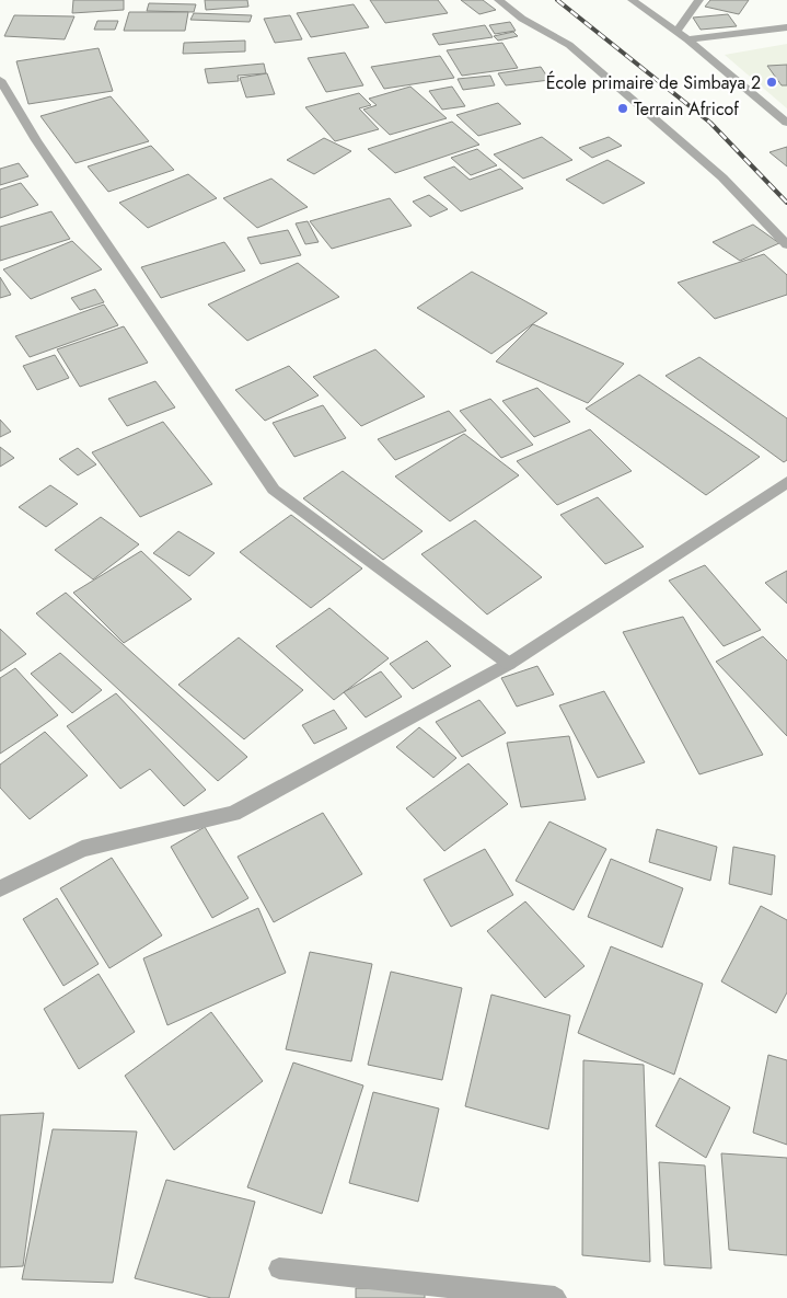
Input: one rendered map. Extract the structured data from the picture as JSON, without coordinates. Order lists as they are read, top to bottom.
{
  "places": ["École primaire de Simbaya 2", "Terrain Africof"]
}
